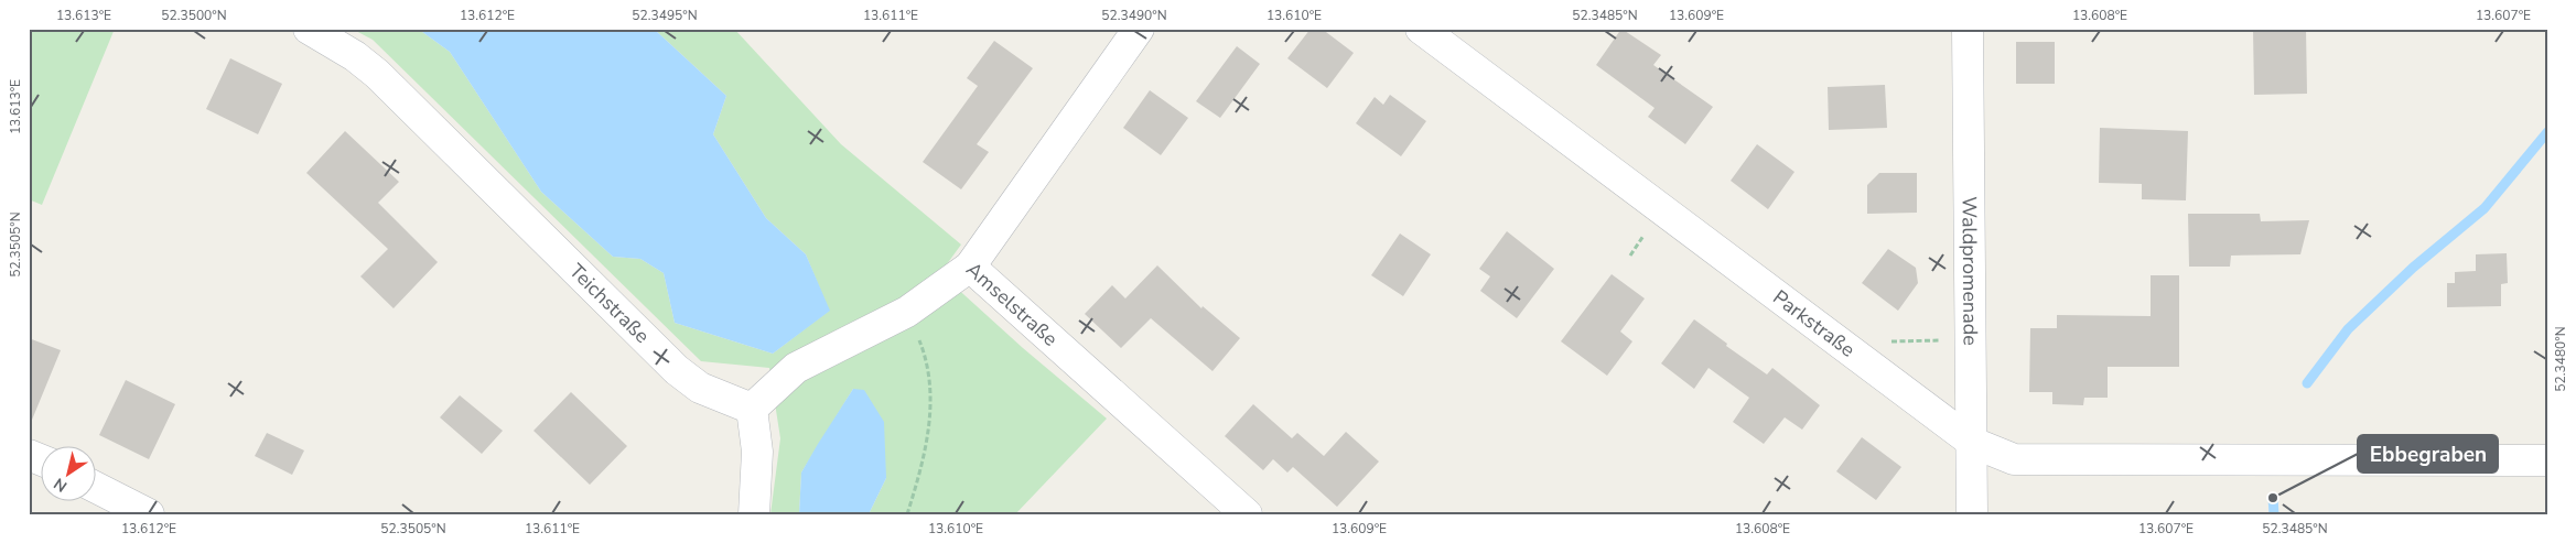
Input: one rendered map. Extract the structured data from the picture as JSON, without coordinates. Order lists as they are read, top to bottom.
{
  "streets": {
    "street": [
      "Waldpromenade",
      "Amselstraße",
      "Teichstraße",
      "Parkstraße"
    ]
  },
  "crossings": [
    ["Waldpromenade", "Parkstraße"]
  ],
  "places": ["Ebbegraben"],
  "north": "bottom left",
  "coordinates": [
    "13.613°E",
    "52.3500°N",
    "13.612°E",
    "52.3495°N",
    "13.611°E",
    "52.3490°N",
    "13.610°E",
    "52.3485°N",
    "13.609°E",
    "13.608°E",
    "13.607°E",
    "52.3505°N",
    "52.3480°N"
  ]
}
